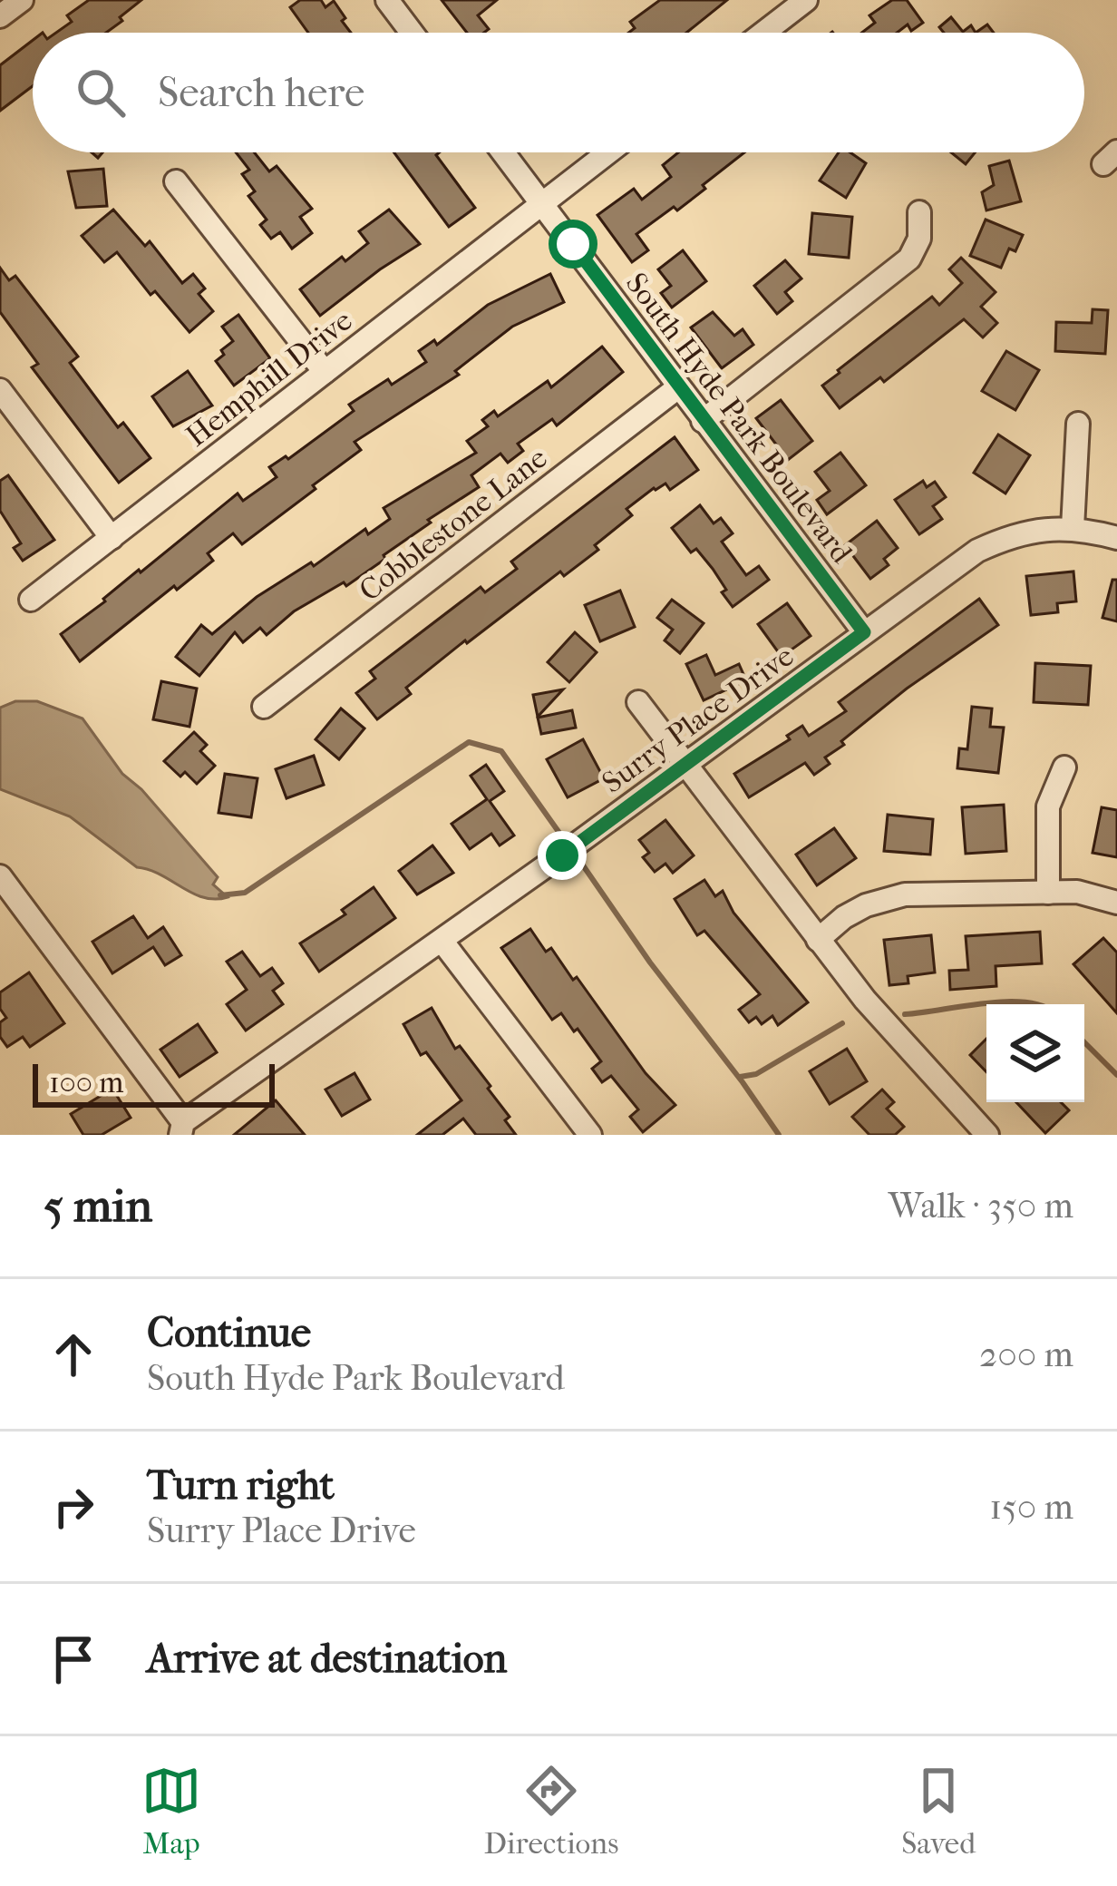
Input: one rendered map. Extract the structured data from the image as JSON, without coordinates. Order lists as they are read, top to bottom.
{
  "streets": {
    "street": [
      "Hemphill Drive",
      "South Hyde Park Boulevard",
      "Cobblestone Lane",
      "Surry Place Drive"
    ]
  },
  "crossings": [
    ["Hemphill Drive", "South Hyde Park Boulevard"],
    ["South Hyde Park Boulevard", "Cobblestone Lane"],
    ["South Hyde Park Boulevard", "Surry Place Drive"]
  ],
  "scale_bar": "100 m",
  "page": {
    "search": "Search here",
    "scale": "100 m",
    "heading": ["5 min", "Walk · 350 m"],
    "list": [
      ["Continue", "South Hyde Park Boulevard", "200 m"],
      ["Turn right", "Surry Place Drive", "150 m"],
      "Arrive at destination"
    ],
    "nav": ["Map", "Directions", "Saved"]
  }
}
